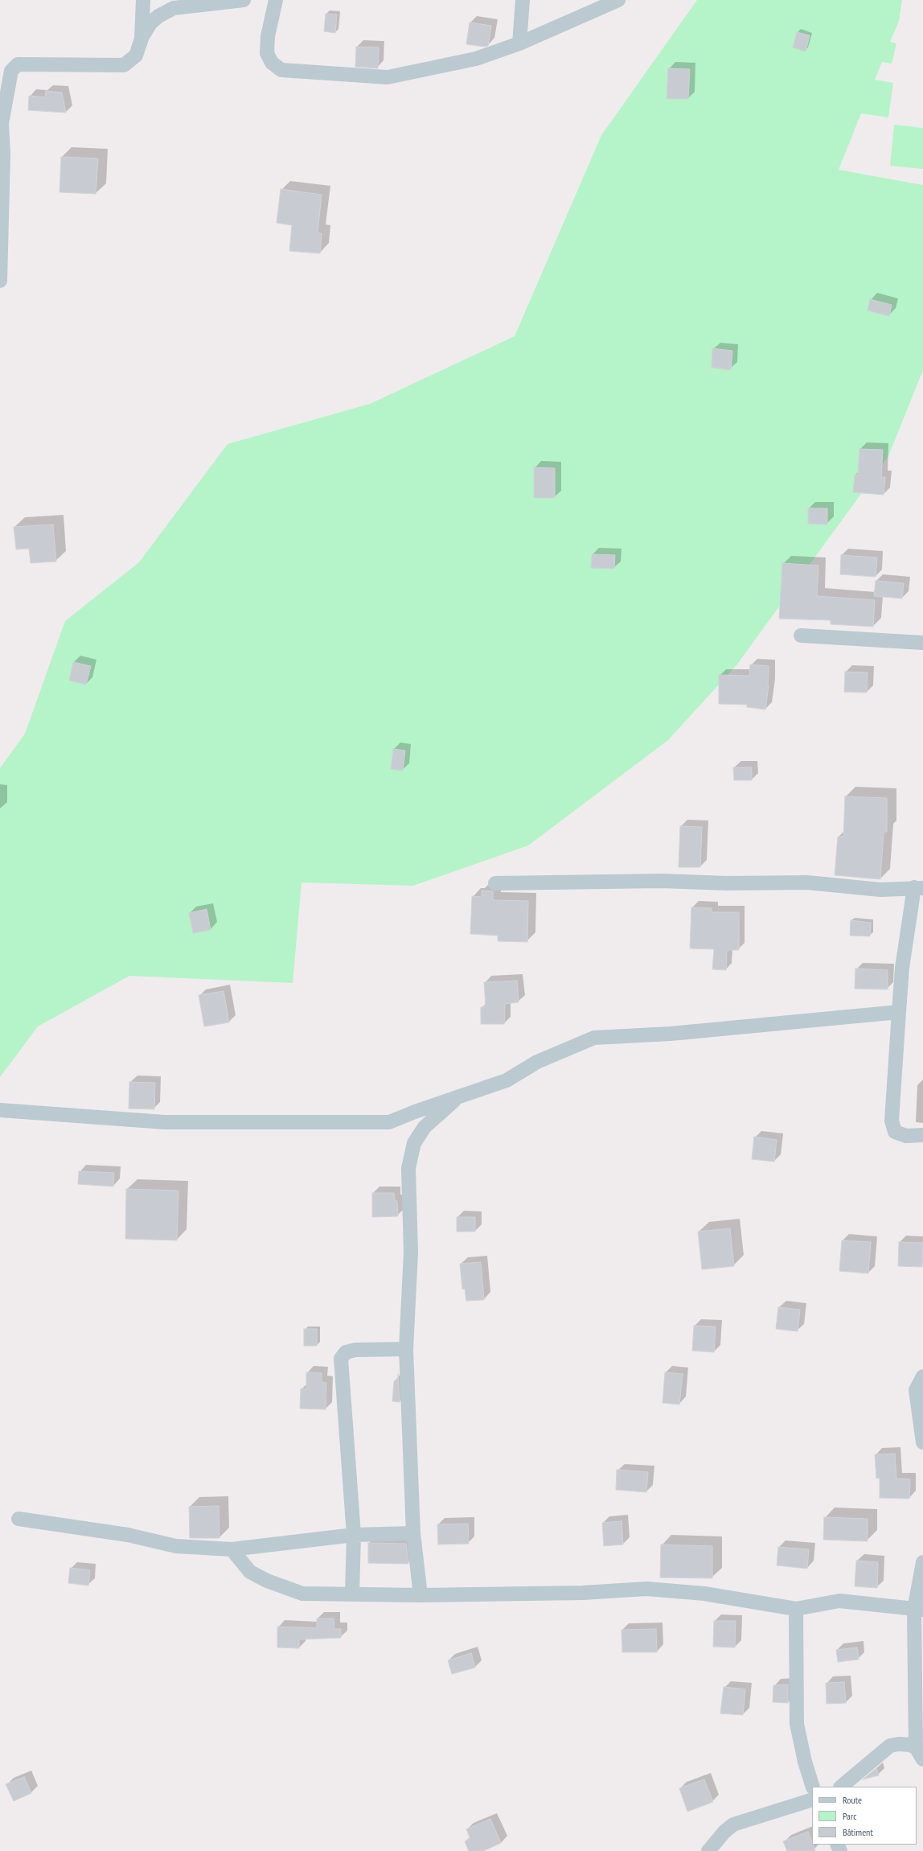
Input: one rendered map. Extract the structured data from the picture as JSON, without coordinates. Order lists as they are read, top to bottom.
{
  "legend": ["Route", "Parc", "Bâtiment"]
}
